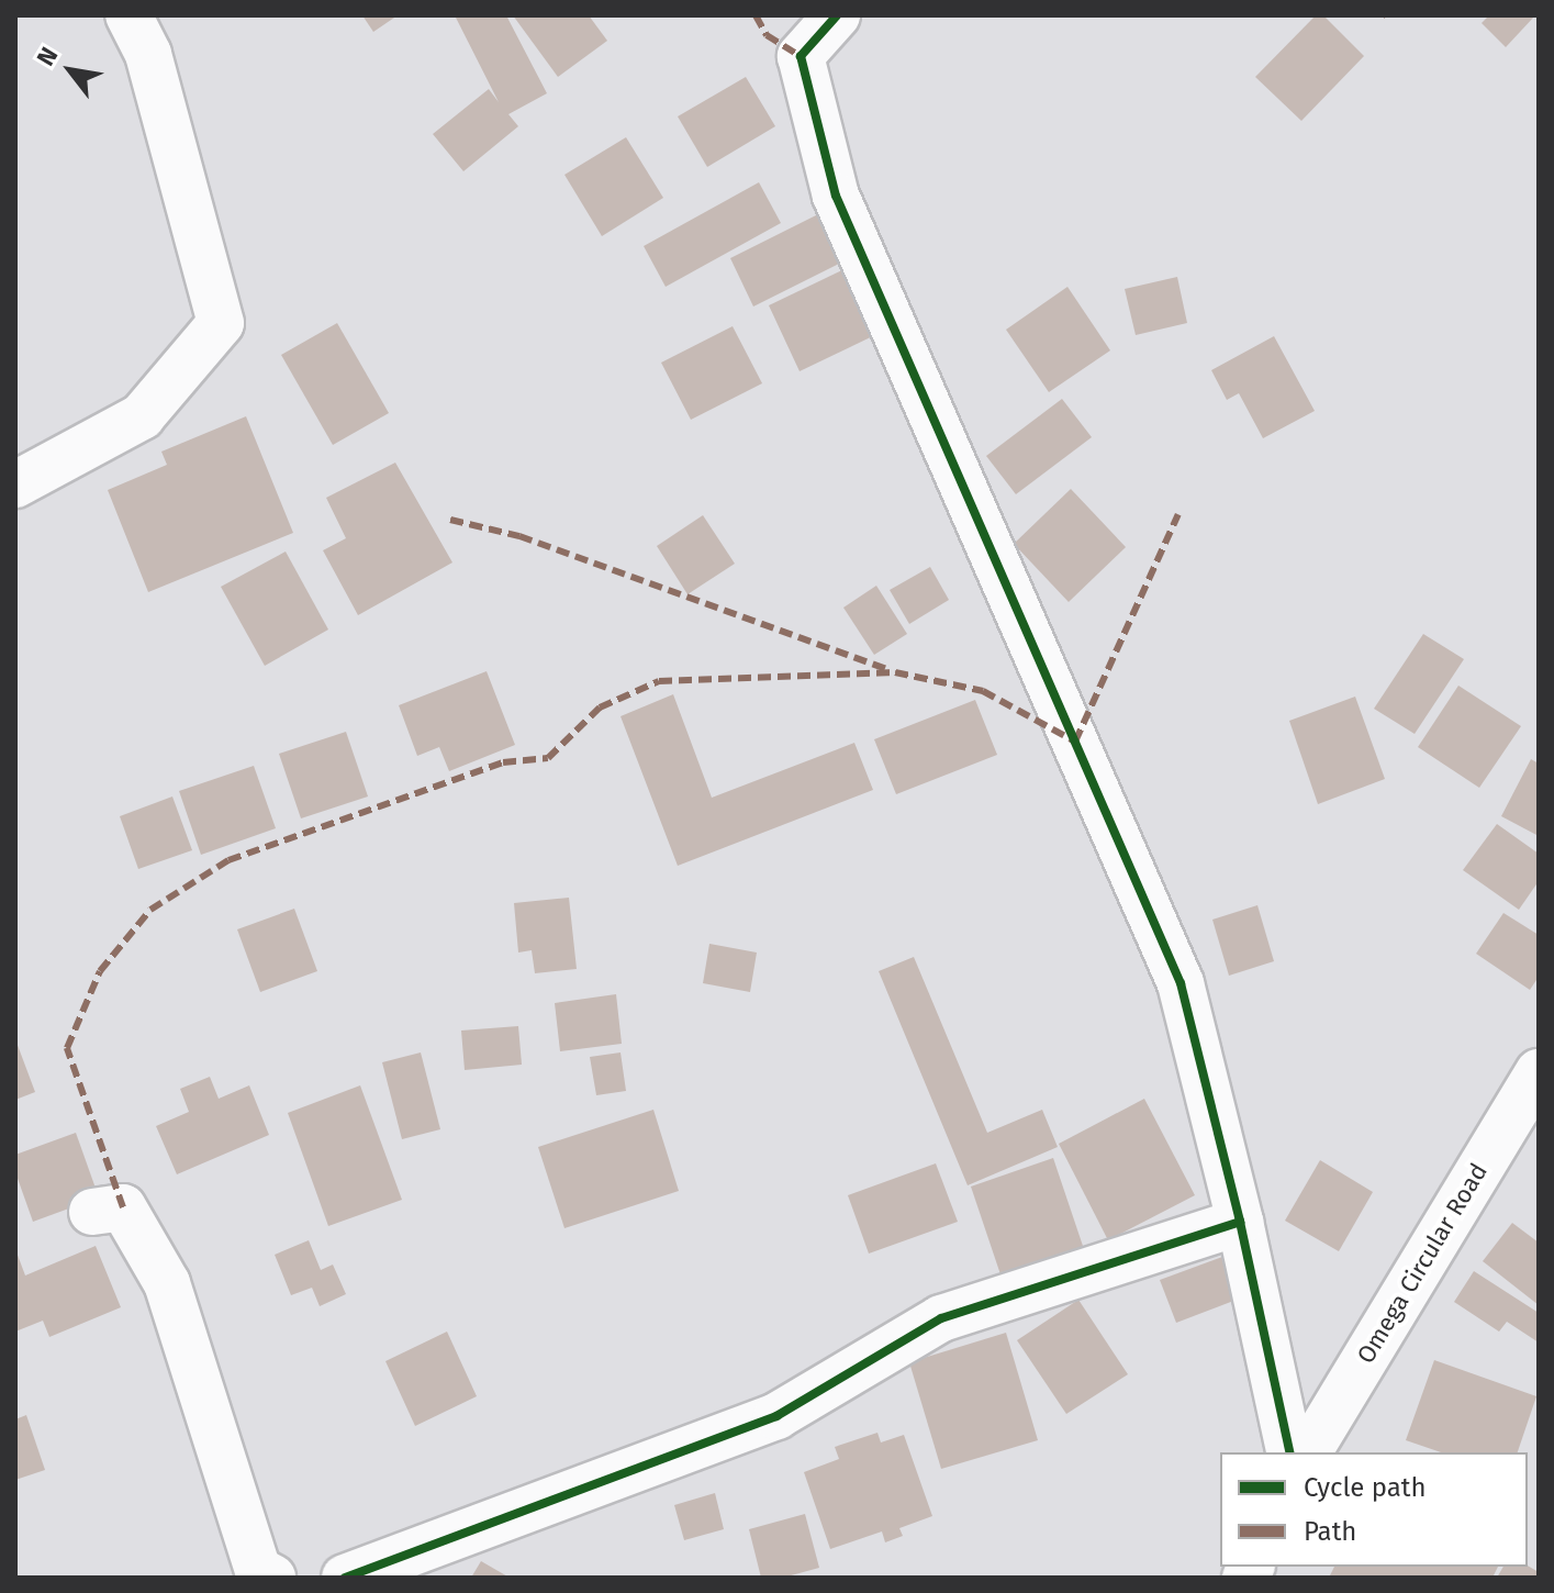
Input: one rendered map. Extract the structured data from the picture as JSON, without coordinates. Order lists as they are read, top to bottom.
{
  "streets": {
    "street": ["Omega Circular Road"]
  },
  "legend": ["Cycle path", "Path"],
  "north": "top left"
}
